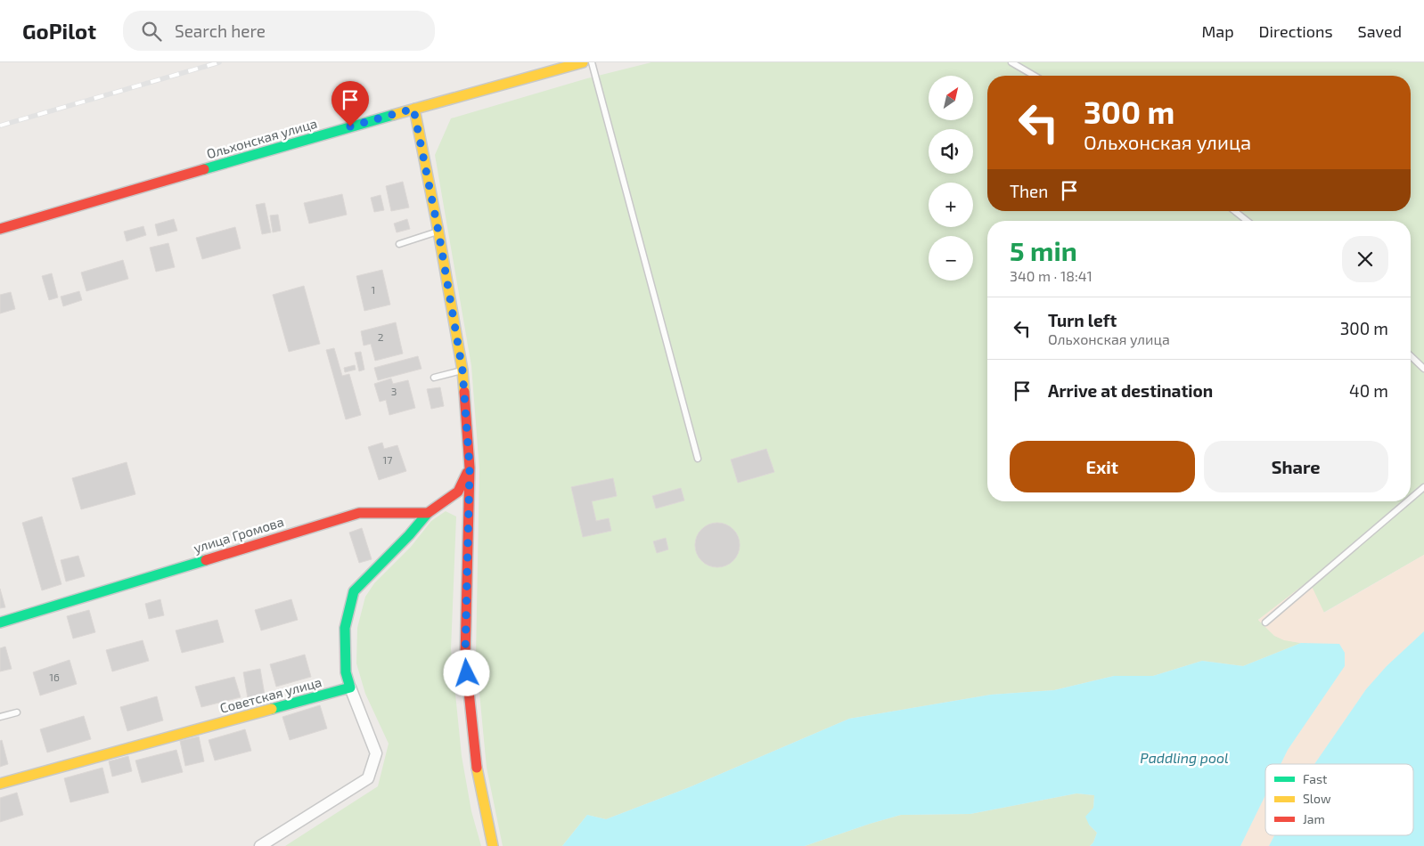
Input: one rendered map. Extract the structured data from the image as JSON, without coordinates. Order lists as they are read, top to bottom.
{
  "streets": {
    "street": ["Ольхонская улица", "улица Громова", "Советская улица"]
  },
  "water": ["Paddling pool"],
  "house_numbers": [
    "1",
    "2",
    "3",
    "17",
    "16"
  ],
  "legend": ["Fast", "Slow", "Jam"],
  "north": "top right",
  "page": {
    "header": "GoPilot",
    "search": "Search here",
    "nav": ["Map", "Directions", "Saved"],
    "map_buttons": ["+", "−"],
    "turn": ["300 m", "Ольхонская улица"],
    "then": "Then",
    "heading": ["5 min", "340 m · 18:41"],
    "list": [
      {
        "name": "Turn left",
        "note": "Ольхонская улица",
        "value": "300 m"
      },
      {
        "name": "Arrive at destination",
        "value": "40 m"
      }
    ],
    "buttons": ["Exit", "Share"]
  }
}
